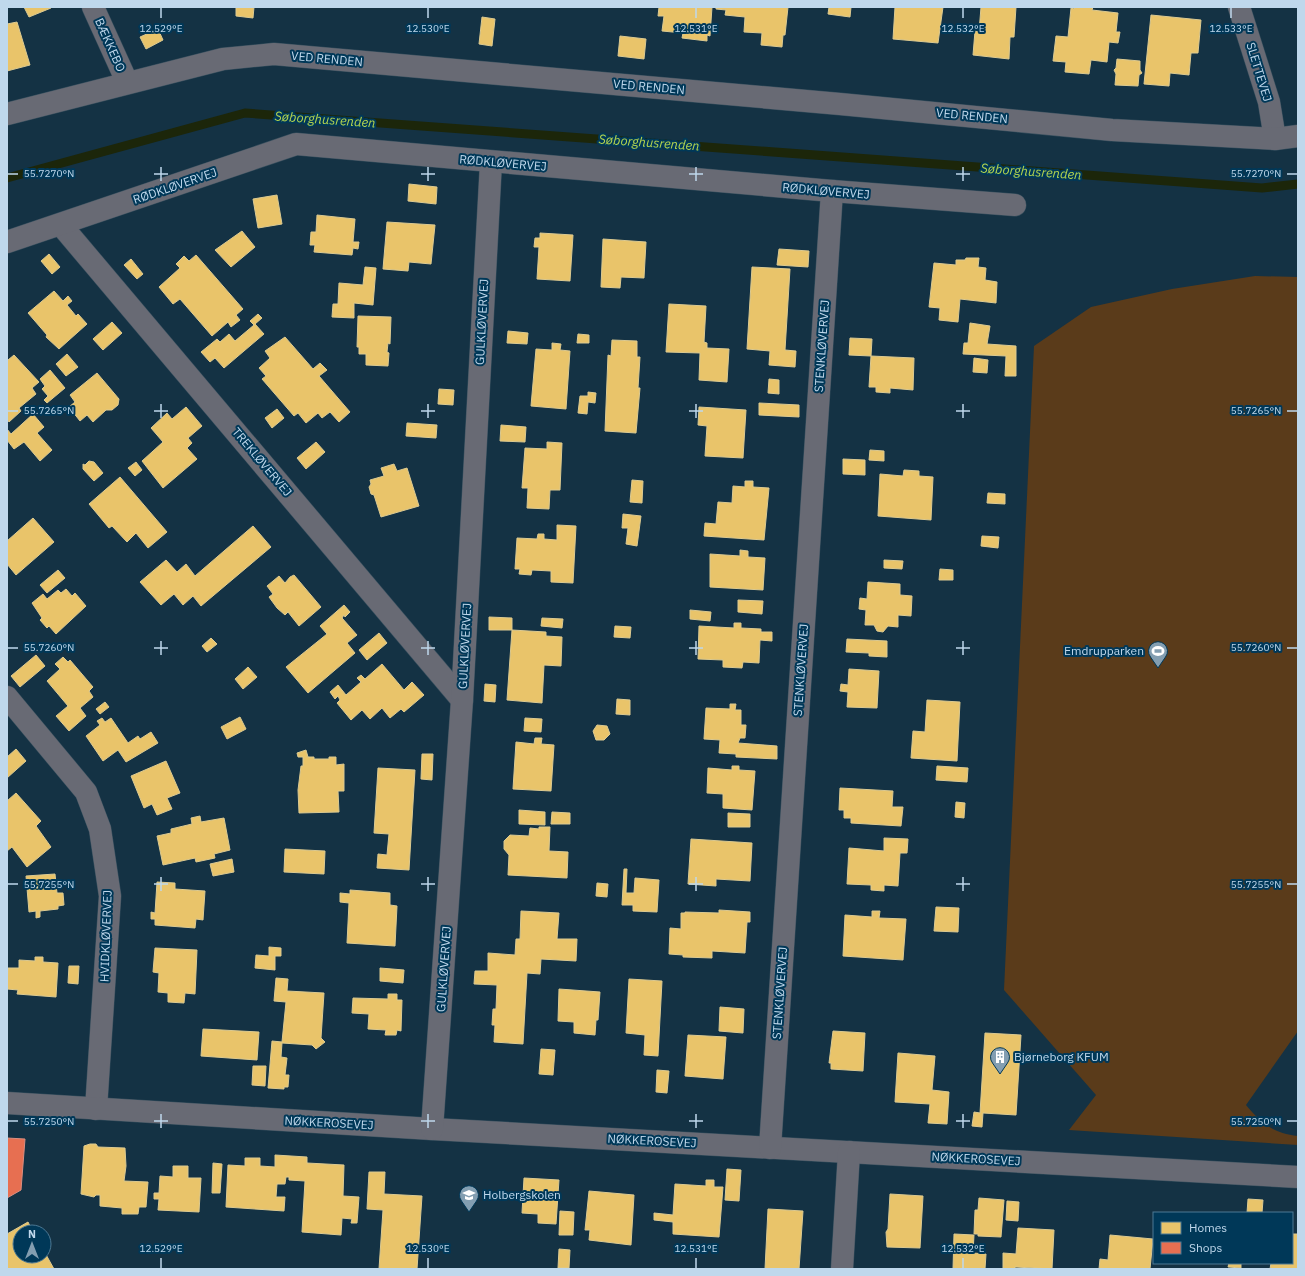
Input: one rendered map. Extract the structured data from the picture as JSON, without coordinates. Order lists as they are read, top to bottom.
{
  "streets": {
    "street": [
      "BÆKKEBO",
      "VED RENDEN",
      "SLETTEVEJ",
      "RØDKLØVERVEJ",
      "GULKLØVERVEJ",
      "STENKLØVERVEJ",
      "TREKLØVERVEJ",
      "HVIDKLØVERVEJ",
      "NØKKEROSEVEJ"
    ]
  },
  "crossings": [
    ["BÆKKEBO", "VED RENDEN"],
    ["VED RENDEN", "SLETTEVEJ"],
    ["RØDKLØVERVEJ", "GULKLØVERVEJ"],
    ["RØDKLØVERVEJ", "STENKLØVERVEJ"],
    ["RØDKLØVERVEJ", "TREKLØVERVEJ"],
    ["GULKLØVERVEJ", "TREKLØVERVEJ"],
    ["GULKLØVERVEJ", "NØKKEROSEVEJ"],
    ["STENKLØVERVEJ", "NØKKEROSEVEJ"],
    ["HVIDKLØVERVEJ", "NØKKEROSEVEJ"]
  ],
  "water": ["Søborghusrenden"],
  "places": {
    "sports": ["Emdrupparken"],
    "building": ["Bjørneborg KFUM"],
    "school or university": ["Holbergskolen"]
  },
  "legend": ["Homes", "Shops"],
  "north": "top",
  "coordinates": [
    "12.529°E",
    "12.530°E",
    "12.531°E",
    "12.532°E",
    "12.533°E",
    "55.7270°N",
    "55.7265°N",
    "55.7260°N",
    "55.7255°N",
    "55.7250°N"
  ]
}
